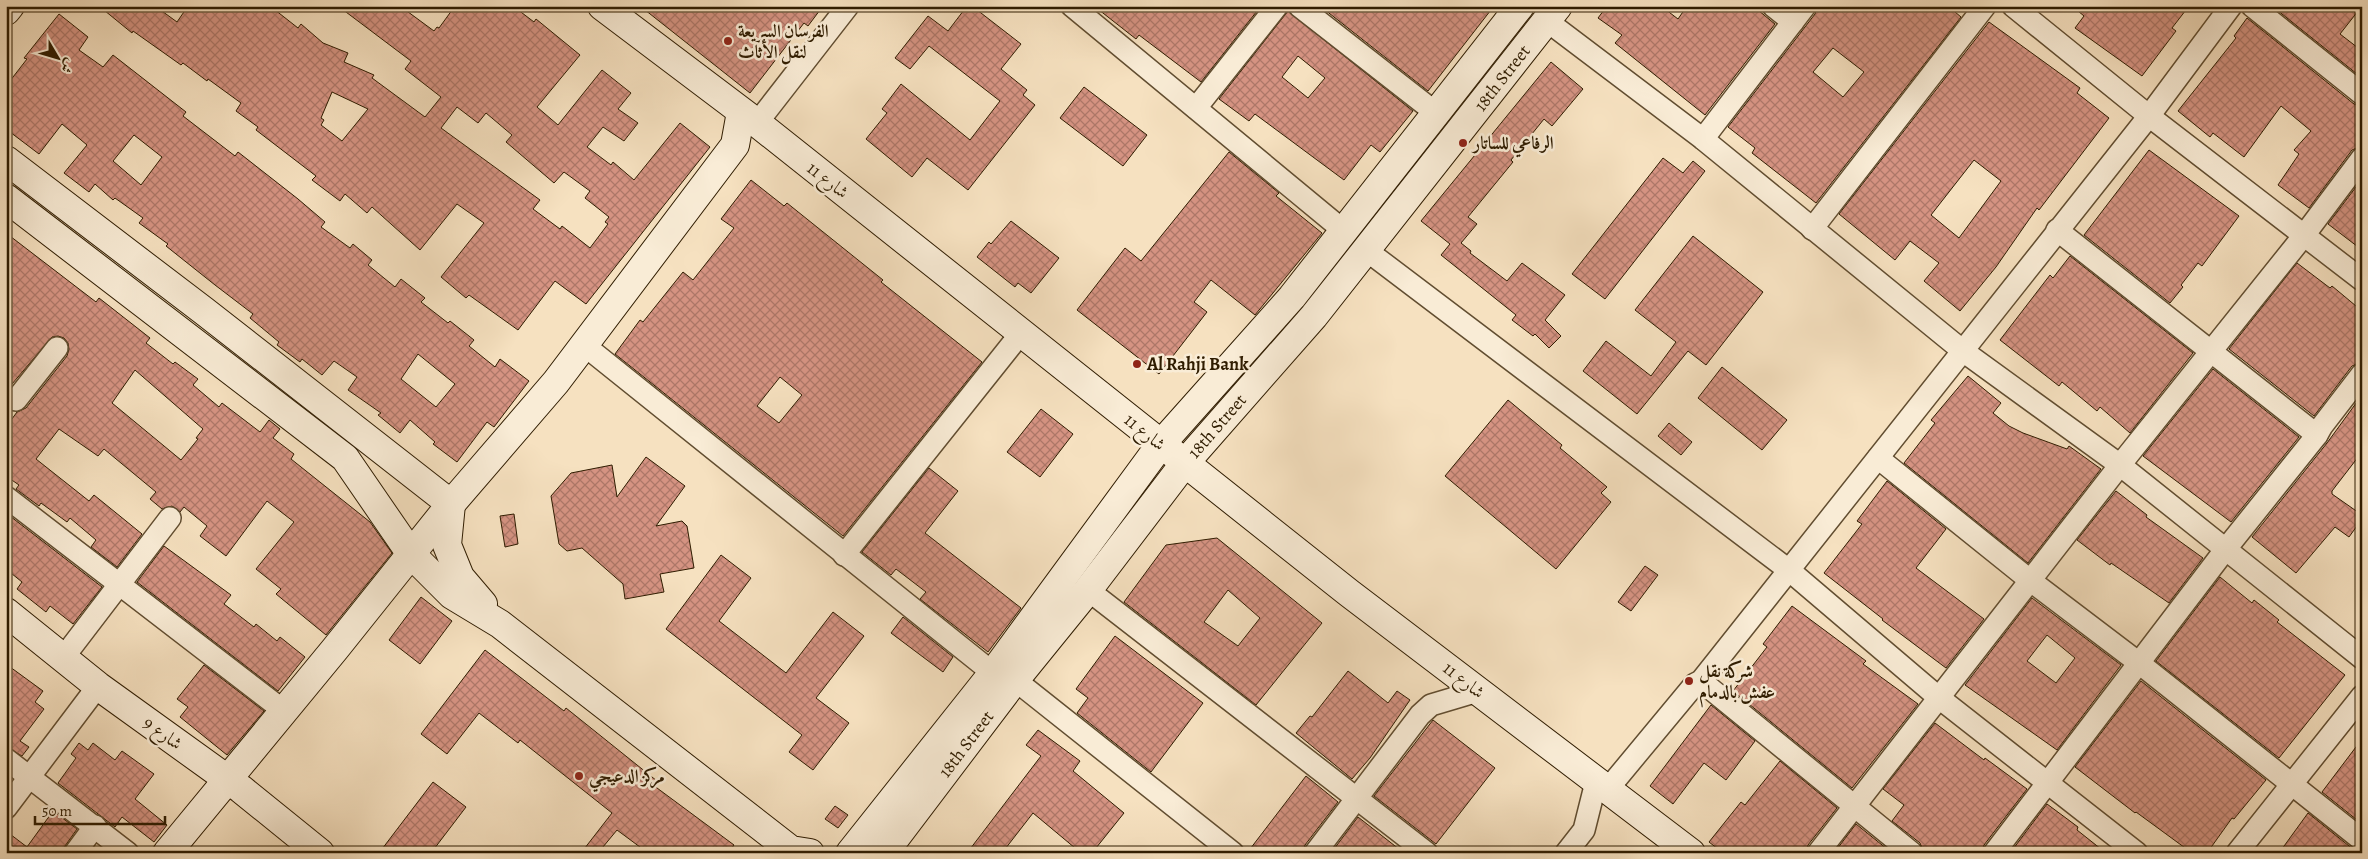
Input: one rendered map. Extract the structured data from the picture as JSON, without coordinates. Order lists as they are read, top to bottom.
{
  "streets": {
    "street": ["18th Street", "شارع 11", "شارع 9"]
  },
  "crossings": [
    ["18th Street", "شارع 11"]
  ],
  "places": [
    "الفرسان السريعة لنقل الأثاث",
    "الرفاعي للساتار",
    "Al Rahji Bank",
    "شركة نقل عفش بالدمام",
    "مركز الدعيجي"
  ],
  "scale_bar": "50 m",
  "north": "bottom right"
}
